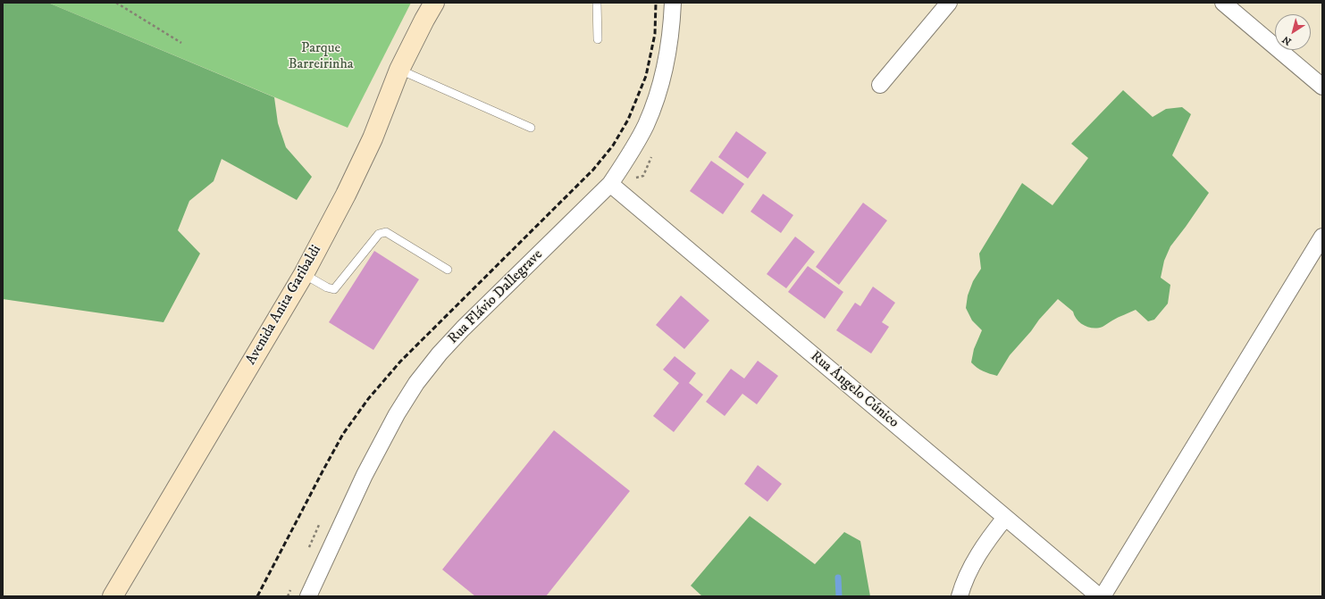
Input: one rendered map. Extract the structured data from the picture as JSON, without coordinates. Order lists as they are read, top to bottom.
{
  "streets": {
    "main road": ["Avenida Anita Garibaldi"],
    "street": ["Rua Flávio Dallegrave", "Rua Ângelo Cúnico"]
  },
  "crossings": [
    ["Rua Flávio Dallegrave", "Rua Ângelo Cúnico"]
  ],
  "parks": ["Parque Barreirinha"],
  "north": "bottom left"
}
